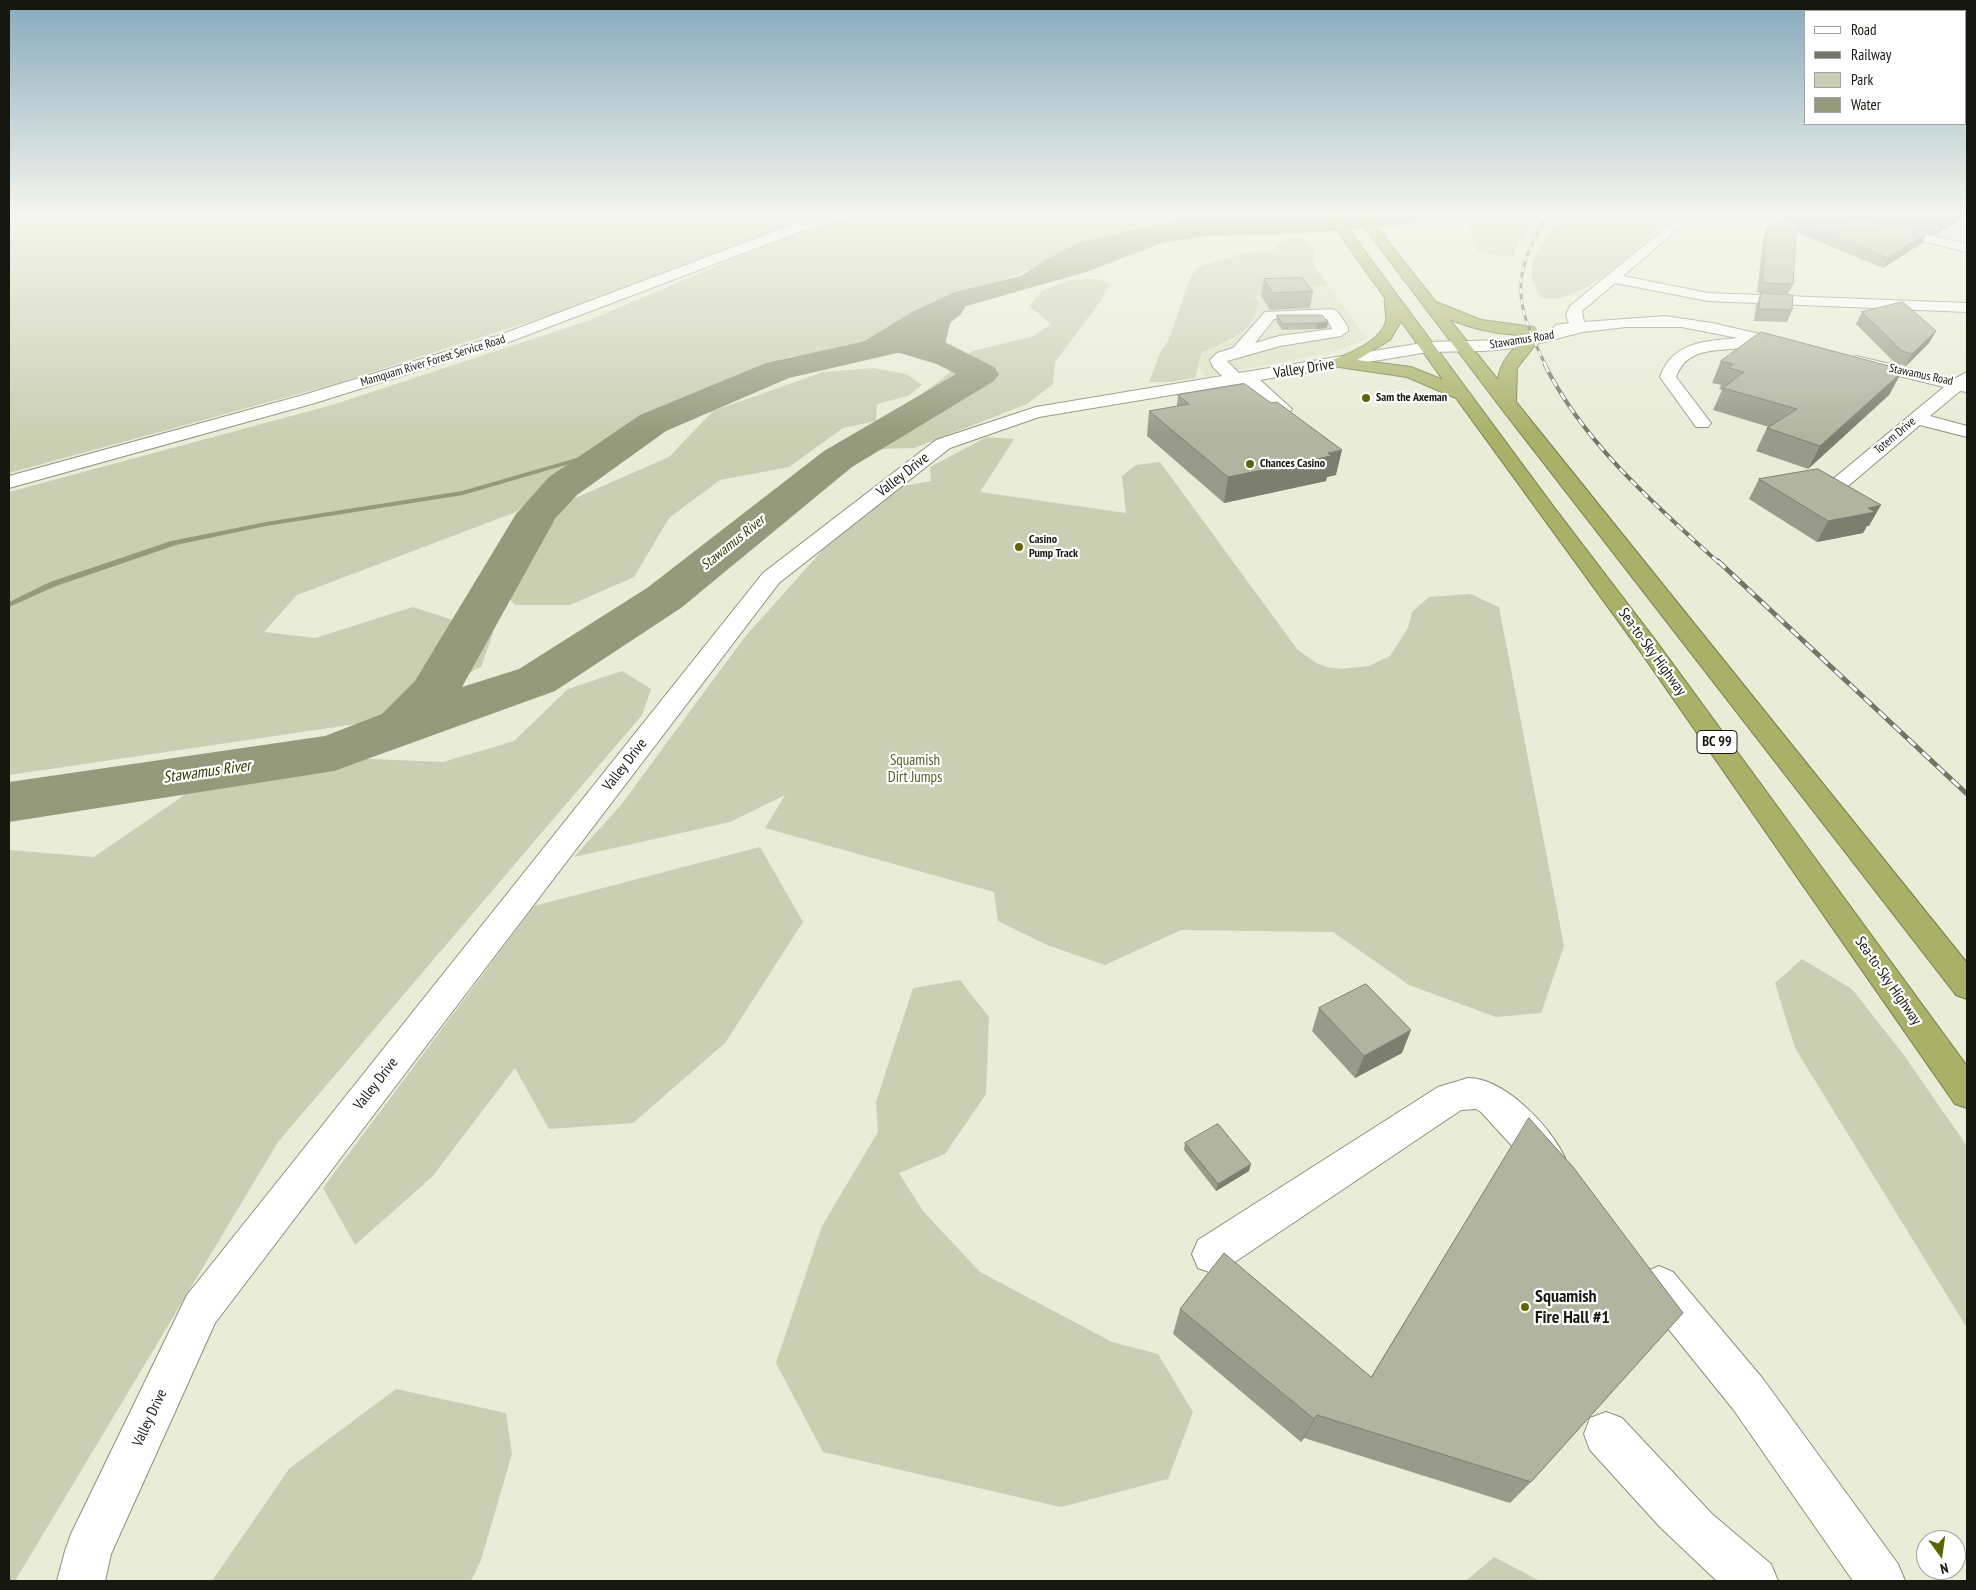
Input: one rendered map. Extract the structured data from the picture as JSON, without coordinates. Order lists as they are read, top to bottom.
{
  "streets": {
    "highway": ["Sea-to-Sky Highway", "BC 99"],
    "street": [
      "Stawamus Road",
      "Mamquam River Forest Service Road",
      "Valley Drive",
      "Totem Drive"
    ]
  },
  "crossings": [
    ["Stawamus Road", "Valley Drive"],
    ["Stawamus Road", "Totem Drive"],
    ["Valley Drive", "Sea-to-Sky Highway"]
  ],
  "water": ["Stawamus River"],
  "parks": ["Squamish Dirt Jumps"],
  "places": [
    "Sam the Axeman",
    "Chances Casino",
    "Casino Pump Track",
    "Squamish Fire Hall #1"
  ],
  "legend": [
    "Road",
    "Railway",
    "Park",
    "Water"
  ],
  "north": "bottom"
}
